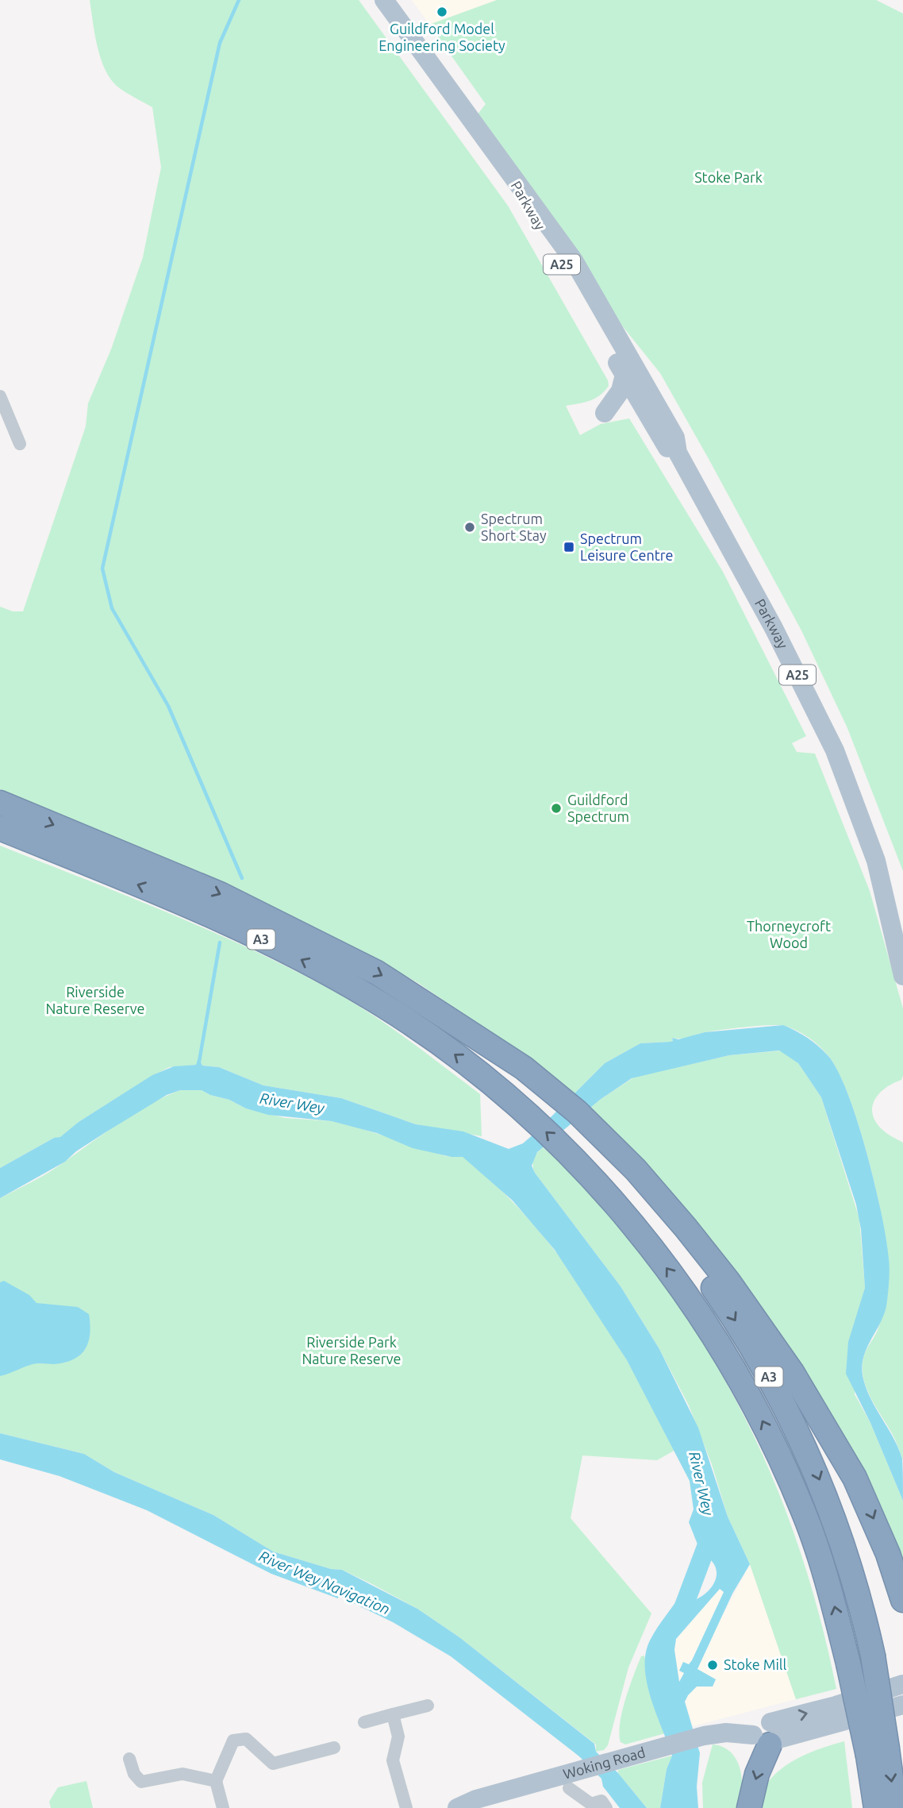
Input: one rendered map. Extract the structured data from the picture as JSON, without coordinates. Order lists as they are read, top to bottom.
{
  "streets": {
    "highway": ["A3"],
    "main road": ["Parkway", "A25", "Woking Road"]
  },
  "water": ["River Wey", "River Wey Navigation"],
  "parks": [
    "Stoke Park",
    "Thorneycroft Wood",
    "Riverside Nature Reserve",
    "Riverside Park Nature Reserve"
  ],
  "places": {
    "other": [
      "Guildford Model Engineering Society",
      "Spectrum Short Stay",
      "Guildford Spectrum",
      "Stoke Mill"
    ],
    "transit": ["Spectrum Leisure Centre"]
  }
}
